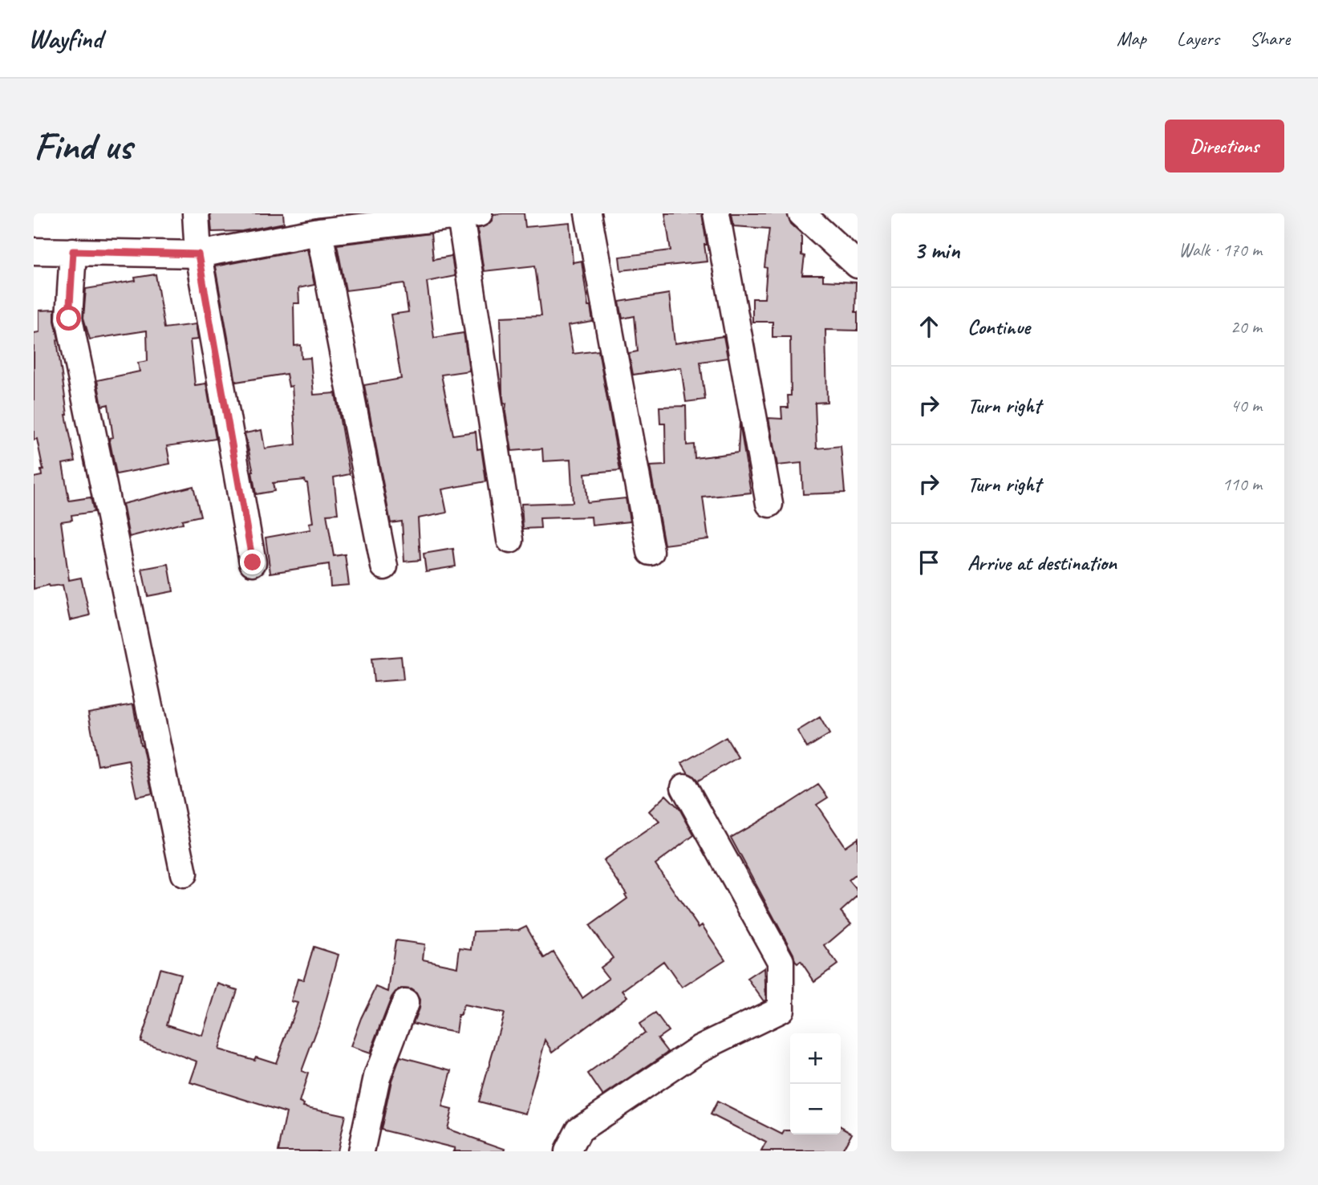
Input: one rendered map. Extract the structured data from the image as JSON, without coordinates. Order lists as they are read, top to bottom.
{
  "page": {
    "header": "Wayfind",
    "nav": ["Map", "Layers", "Share"],
    "buttons": "Directions",
    "title": "Find us",
    "heading": ["3 min", "Walk · 170 m"],
    "list": [
      ["Continue", "20 m"],
      ["Turn right", "40 m"],
      ["Turn right", "110 m"],
      "Arrive at destination"
    ],
    "map_buttons": ["+", "−"]
  }
}
